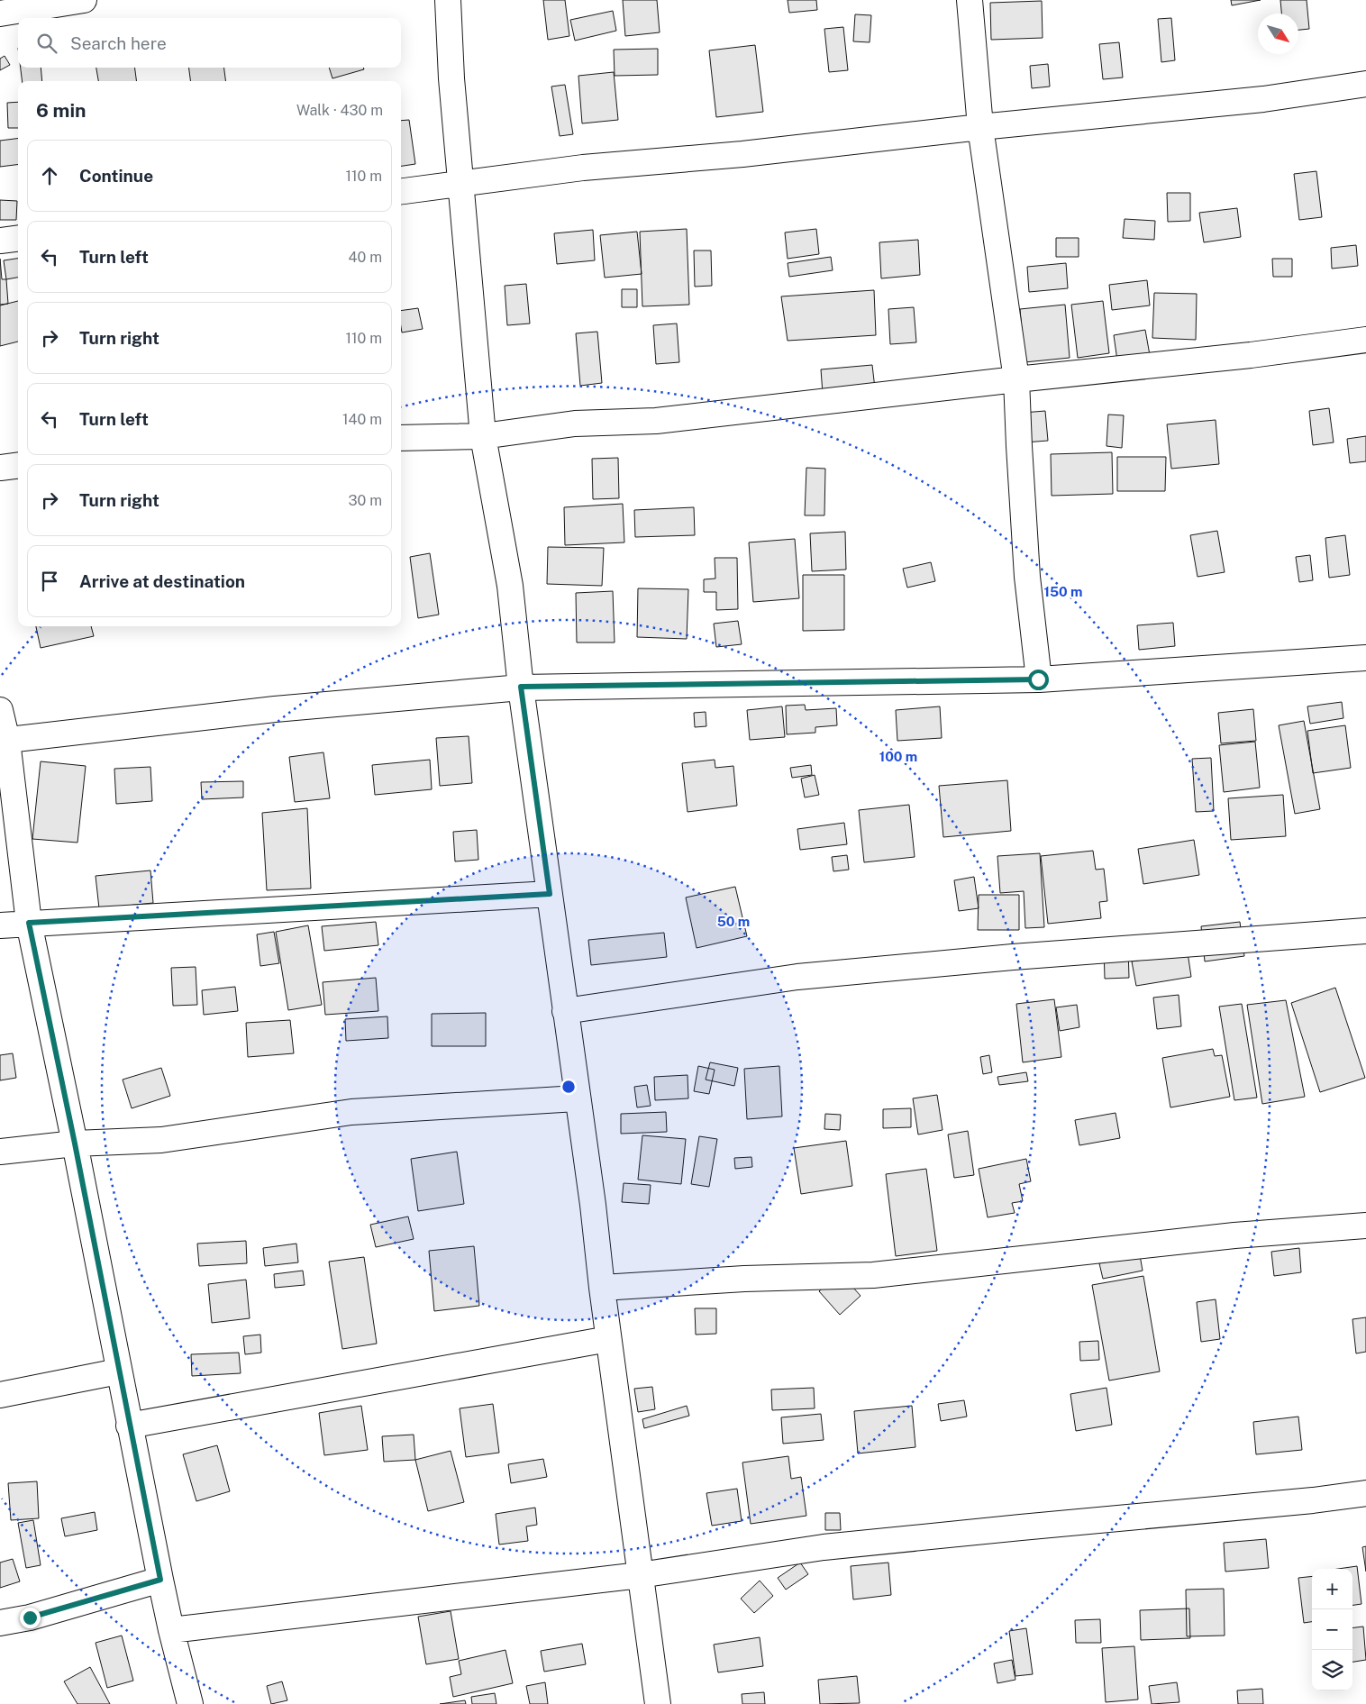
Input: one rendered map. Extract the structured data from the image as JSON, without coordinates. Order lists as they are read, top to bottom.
{
  "north": "bottom right",
  "page": {
    "search": "Search here",
    "heading": ["6 min", "Walk · 430 m"],
    "list": [
      ["Continue", "110 m"],
      ["Turn left", "40 m"],
      ["Turn right", "110 m"],
      ["Turn left", "140 m"],
      ["Turn right", "30 m"],
      "Arrive at destination"
    ],
    "map_buttons": ["+", "−"]
  },
  "rings": ["150 m", "100 m", "50 m"]
}
